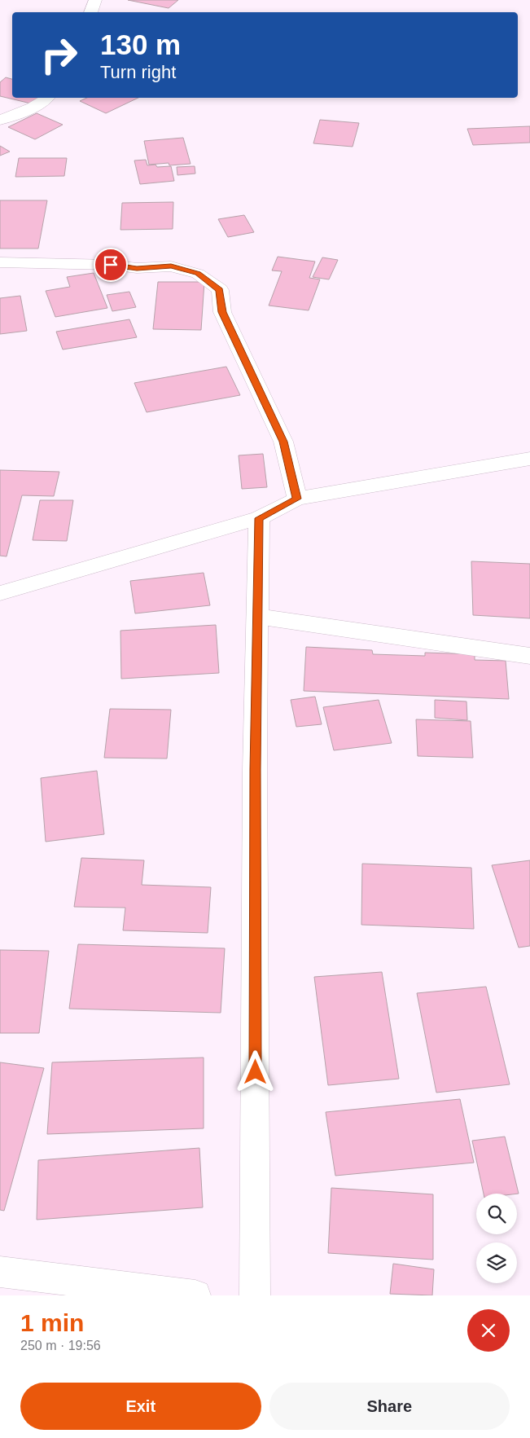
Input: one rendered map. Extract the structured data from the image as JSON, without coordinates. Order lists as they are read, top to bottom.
{
  "page": {
    "turn": ["130 m", "Turn right"],
    "heading": ["1 min", "250 m · 19:56"],
    "buttons": ["Exit", "Share"]
  }
}
